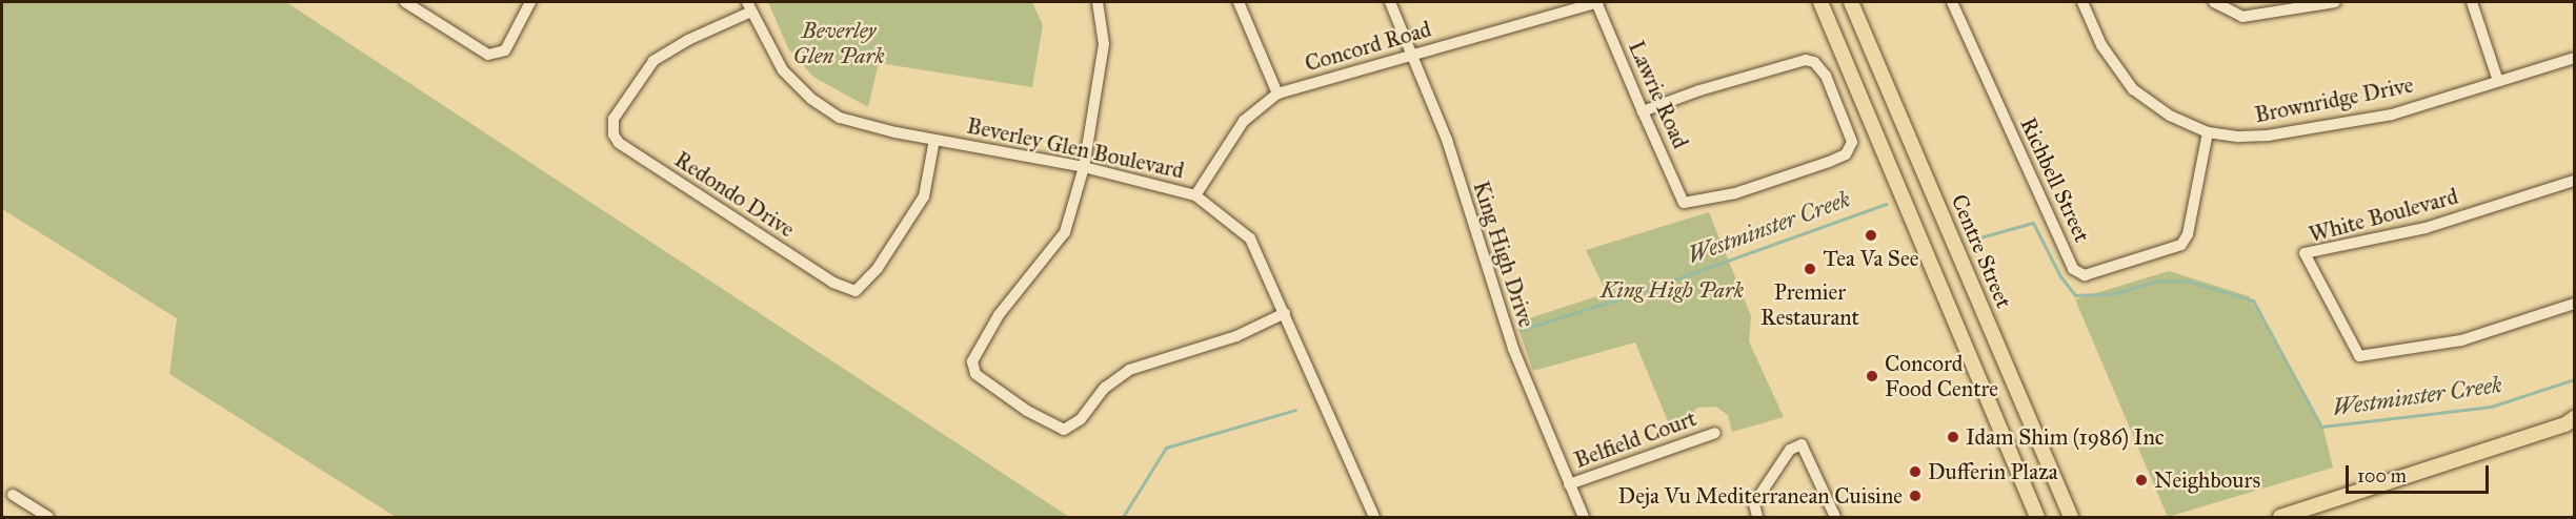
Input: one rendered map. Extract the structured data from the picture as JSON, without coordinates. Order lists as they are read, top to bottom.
{
  "streets": {
    "main road": ["Centre Street"],
    "street": [
      "Concord Road",
      "Lawrie Road",
      "Brownridge Drive",
      "Beverley Glen Boulevard",
      "Richbell Street",
      "Redondo Drive",
      "White Boulevard",
      "King High Drive",
      "Belfield Court"
    ]
  },
  "crossings": [
    ["Concord Road", "Lawrie Road"],
    ["Concord Road", "Beverley Glen Boulevard"],
    ["Concord Road", "King High Drive"],
    ["Brownridge Drive", "Richbell Street"],
    ["Beverley Glen Boulevard", "Redondo Drive"],
    ["King High Drive", "Belfield Court"]
  ],
  "water": ["Westminster Creek"],
  "parks": ["Beverley Glen Park", "King High Park"],
  "places": [
    "Tea Va See",
    "Premier Restaurant",
    "Concord Food Centre",
    "Idam Shim (1986) Inc",
    "Dufferin Plaza",
    "Neighbours",
    "Deja Vu Mediterranean Cuisine"
  ],
  "scale_bar": "100 m"
}
